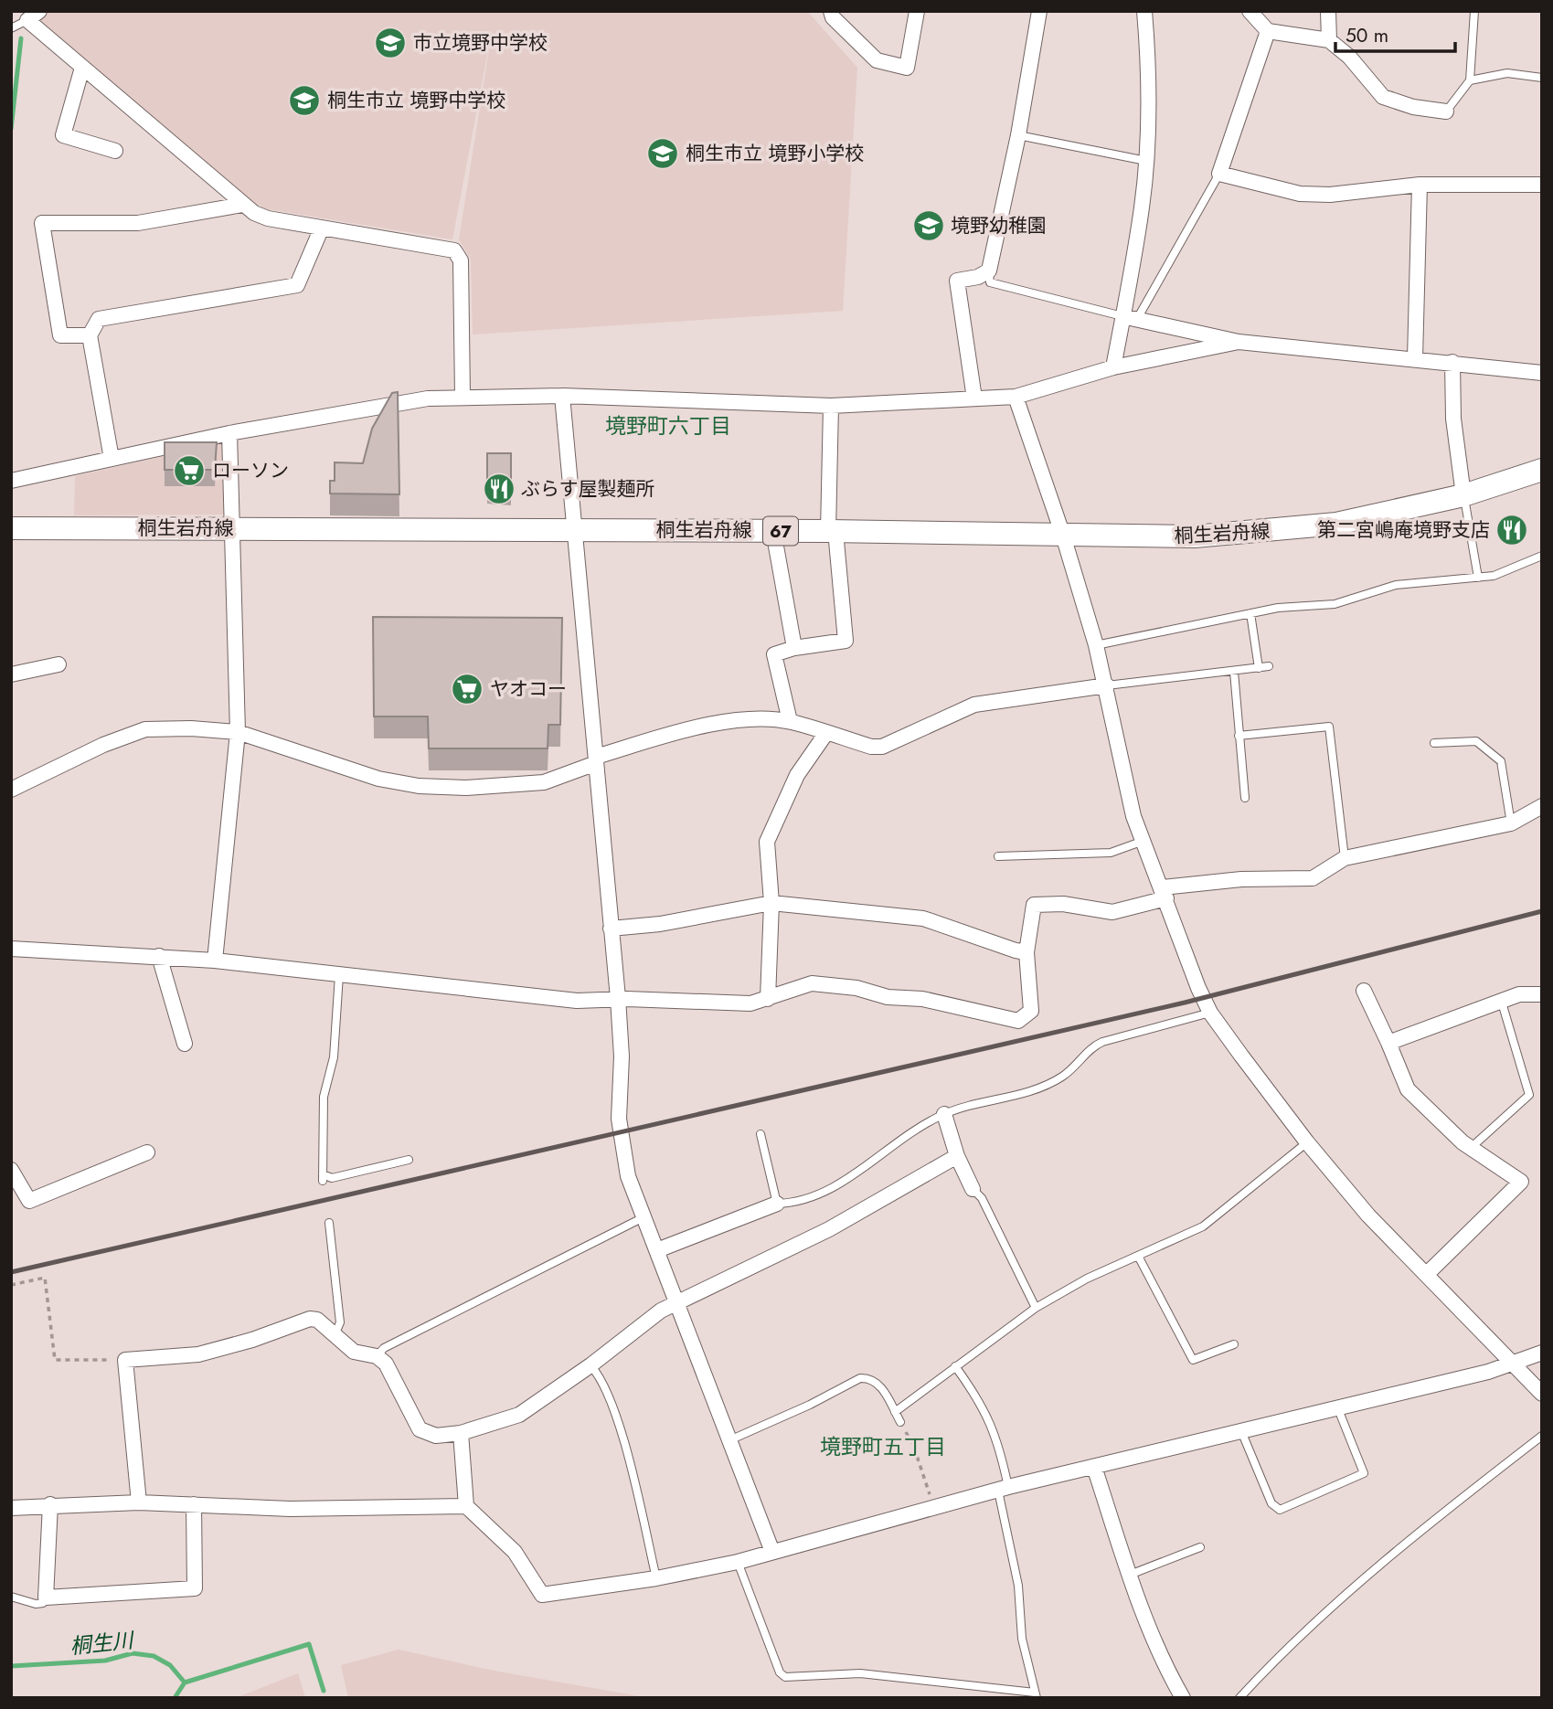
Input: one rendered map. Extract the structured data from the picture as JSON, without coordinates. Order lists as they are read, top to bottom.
{
  "streets": {
    "main road": ["桐生岩舟線", "67"]
  },
  "districts": ["境野町六丁目", "境野町五丁目"],
  "water": ["桐生川"],
  "places": {
    "school or university": [
      "市立境野中学校",
      "桐生市立 境野中学校",
      "桐生市立 境野小学校",
      "境野幼稚園"
    ],
    "supermarket": ["ローソン", "ヤオコー"],
    "restaurant": ["ぶらす屋製麺所", "第二宮嶋庵境野支店"]
  },
  "scale_bar": "50 m"
}
